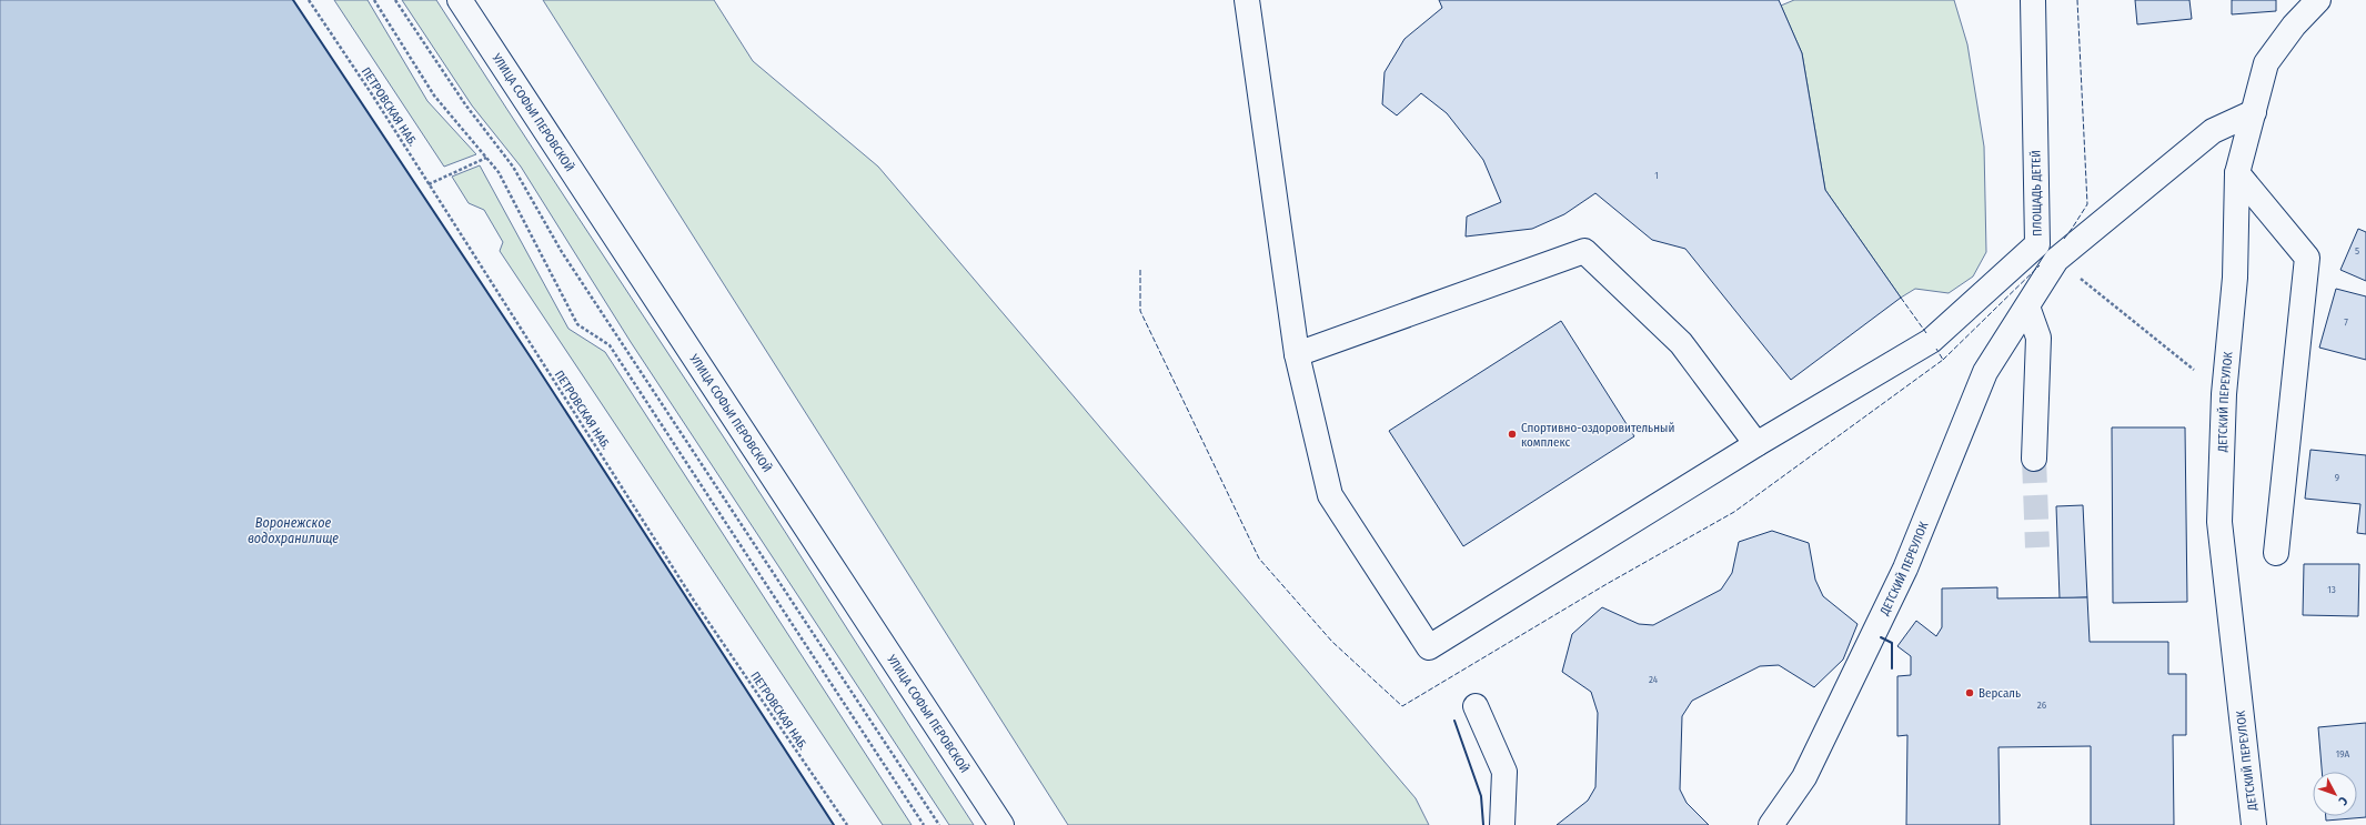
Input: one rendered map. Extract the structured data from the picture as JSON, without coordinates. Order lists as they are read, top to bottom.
{
  "streets": {
    "street": ["УЛИЦА СОФЬИ ПЕРОВСКОЙ", "ПЛОЩАДЬ ДЕТЕЙ", "ДЕТСКИЙ ПЕРЕУЛОК"],
    "path": ["ПЕТРОВСКАЯ НАБ."]
  },
  "water": ["Воронежское водохранилище"],
  "places": ["Спортивно-оздоровительный комплекс", "Версаль"],
  "house_numbers": [
    "1",
    "5",
    "7",
    "9",
    "13",
    "24",
    "26",
    "19А"
  ],
  "north": "bottom right"
}
